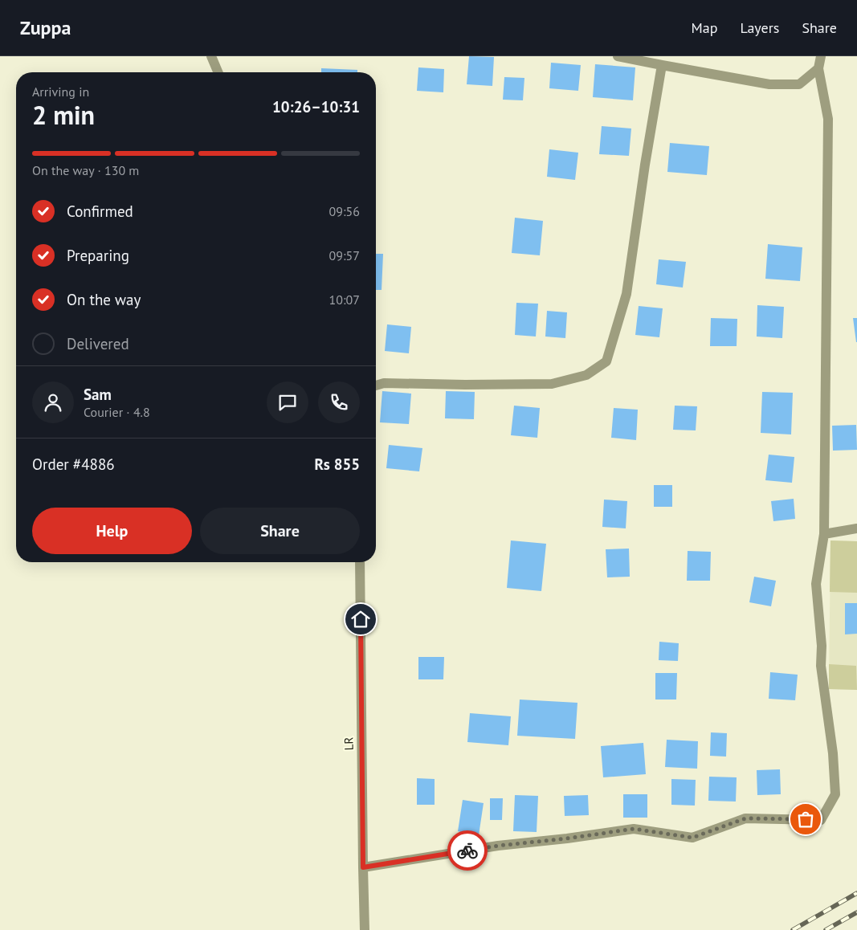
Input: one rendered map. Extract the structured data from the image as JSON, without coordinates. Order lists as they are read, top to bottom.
{
  "streets": {
    "street": ["LR"]
  },
  "page": {
    "header": "Zuppa",
    "nav": ["Map", "Layers", "Share"],
    "heading": ["2 min", "Arriving in", "10:26–10:31"],
    "panel": [
      "Sam",
      "Courier · 4.8",
      "Order #4886",
      "Rs 855"
    ],
    "bar": "On the way · 130 m",
    "list": [
      ["Confirmed", "09:56"],
      ["Preparing", "09:57"],
      ["On the way", "10:07"],
      "Delivered"
    ],
    "buttons": ["Help", "Share"]
  }
}
